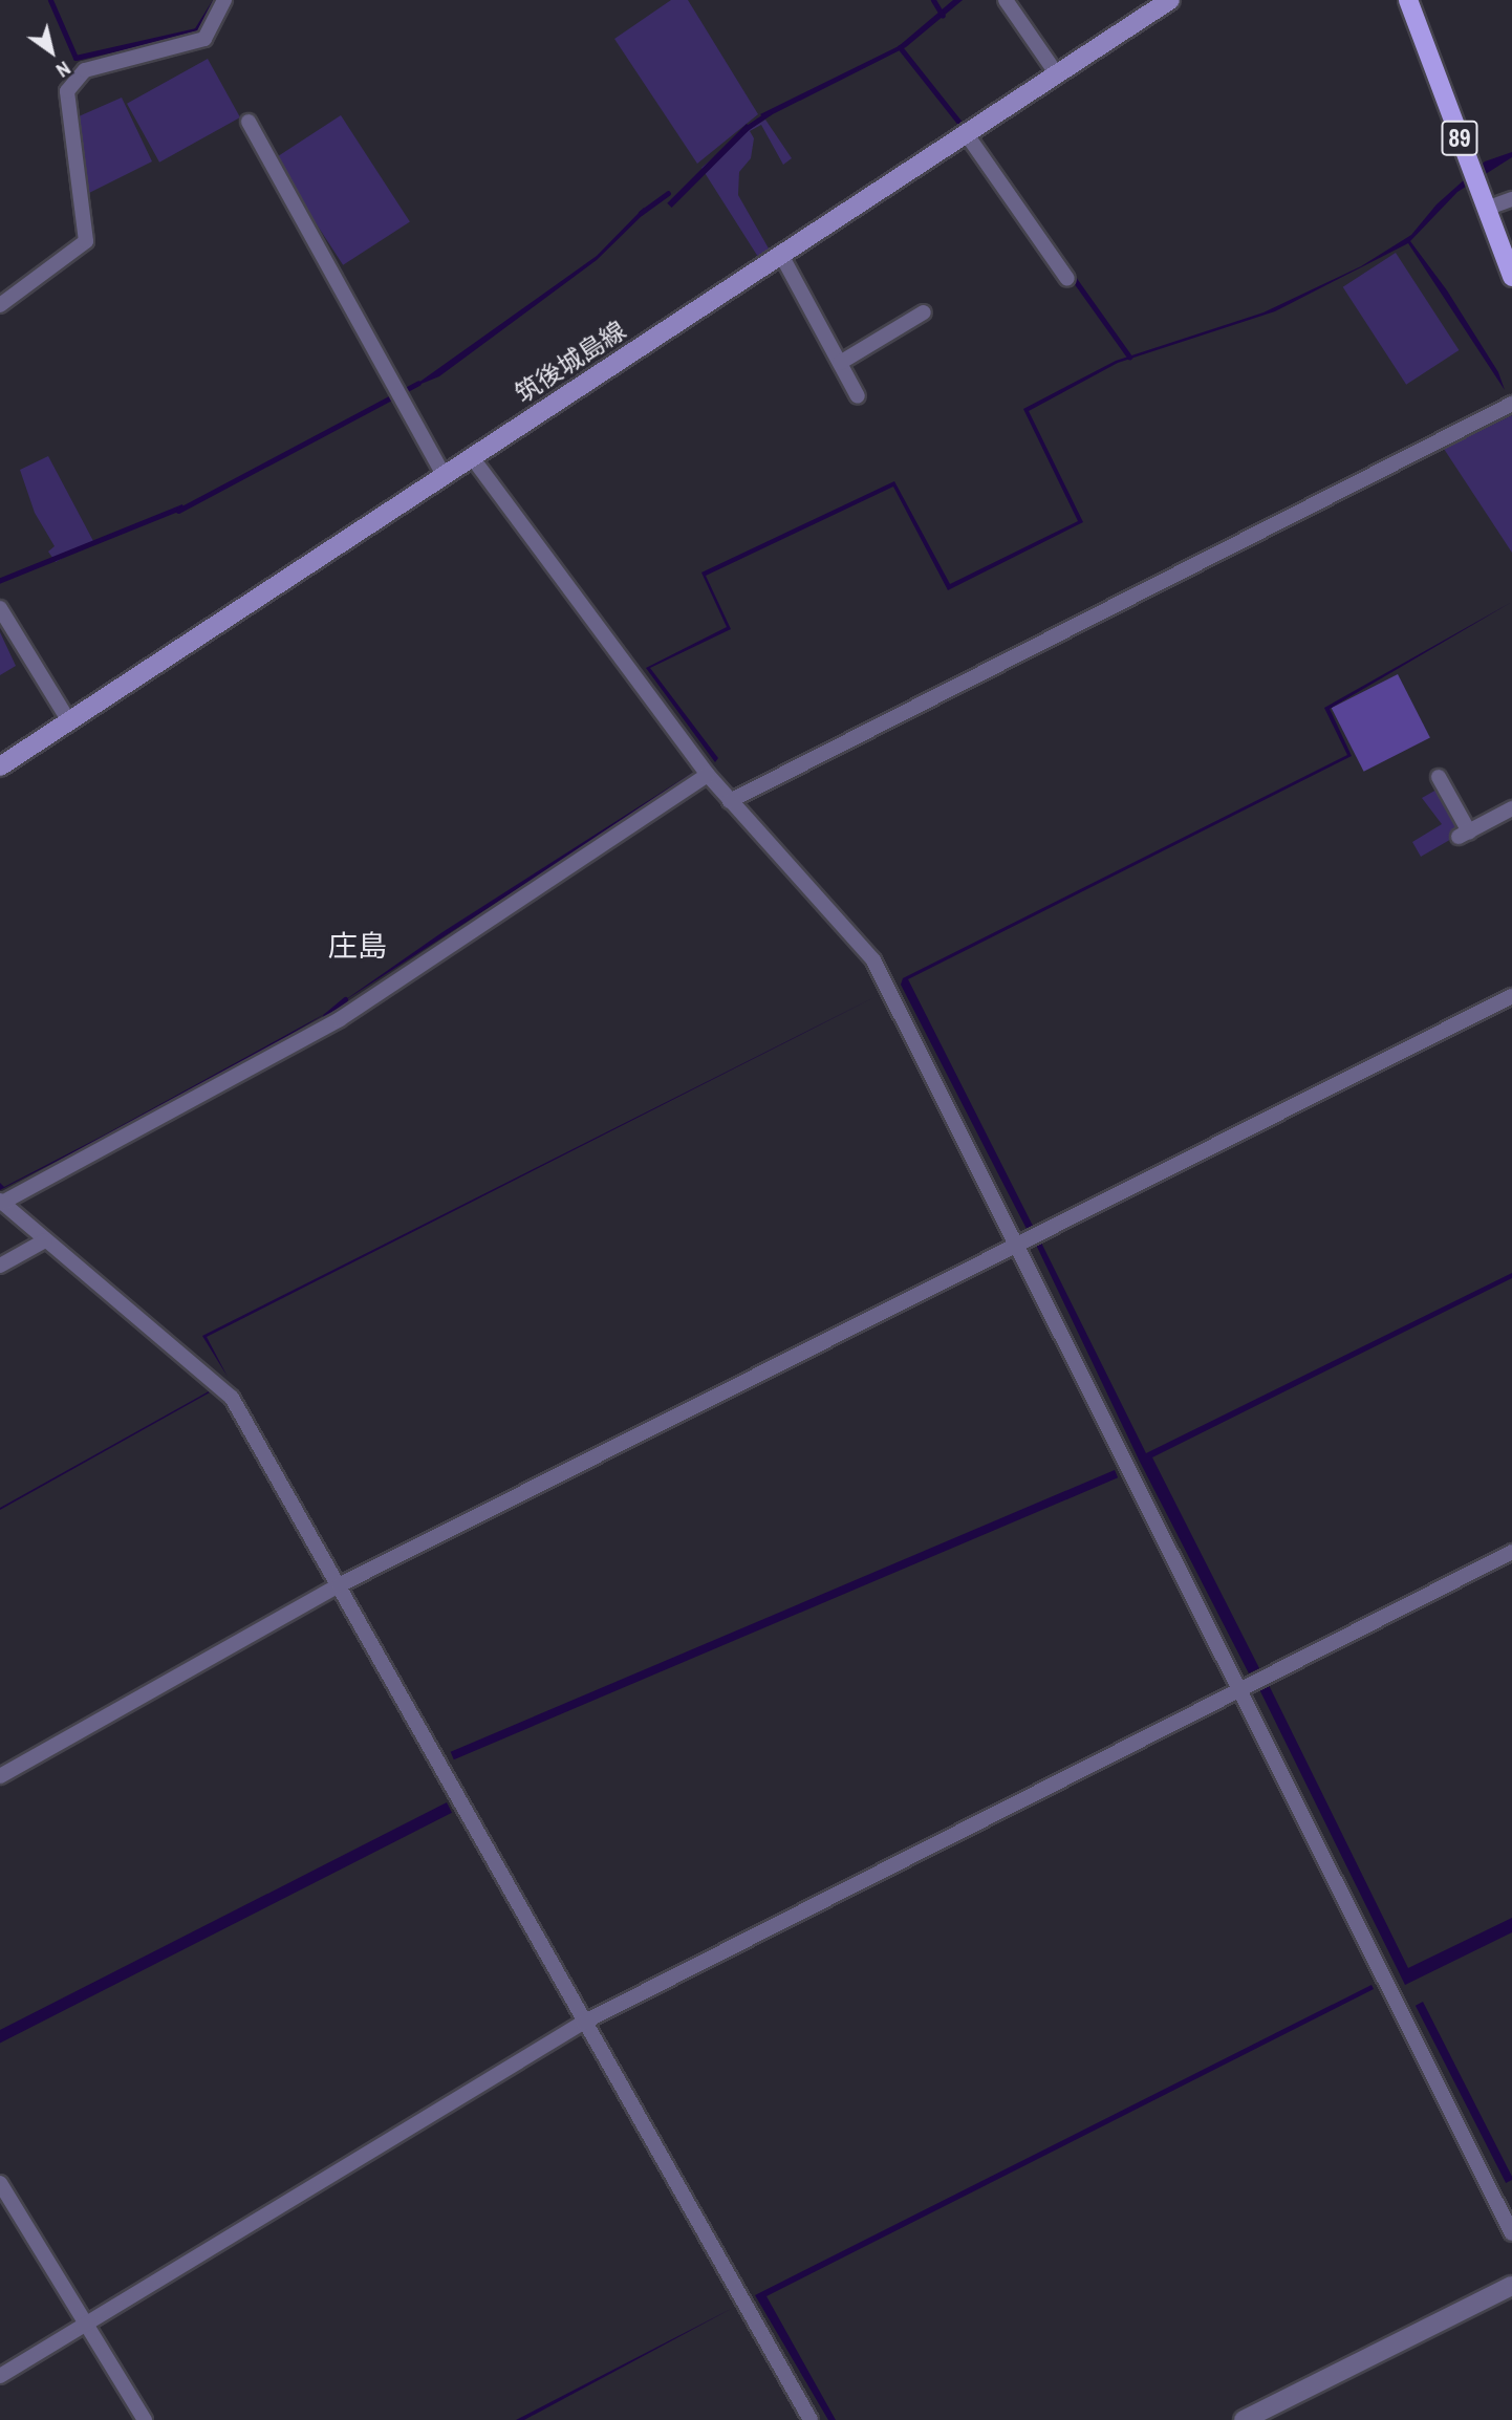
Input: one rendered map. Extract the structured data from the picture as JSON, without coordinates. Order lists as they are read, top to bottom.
{
  "streets": {
    "main road": ["89", "筑後城島線"]
  },
  "districts": ["庄島"],
  "north": "bottom right"
}
